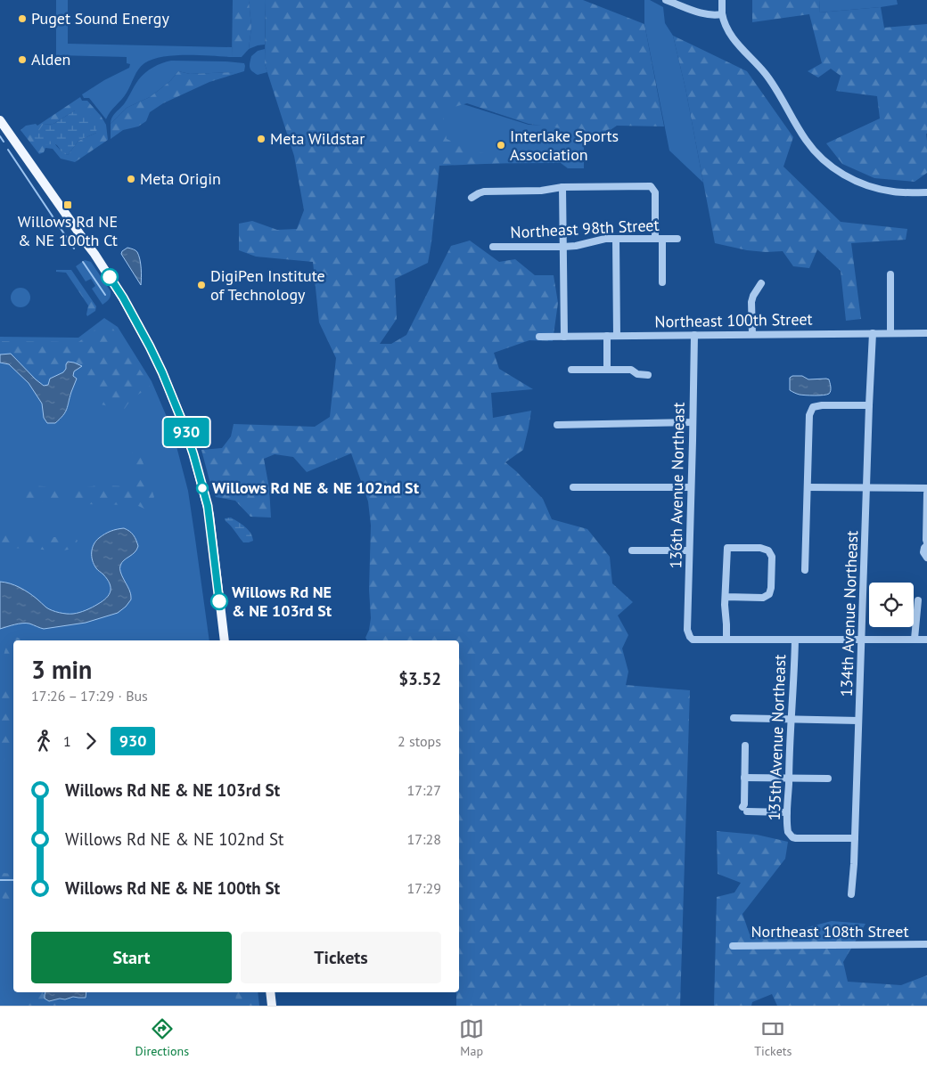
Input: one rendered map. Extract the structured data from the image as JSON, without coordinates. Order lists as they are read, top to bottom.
{
  "streets": {
    "street": [
      "Northeast 98th Street",
      "Northeast 100th Street",
      "136th Avenue Northeast",
      "134th Avenue Northeast",
      "135th Avenue Northeast",
      "Northeast 108th Street"
    ]
  },
  "crossings": [
    ["Northeast 100th Street", "136th Avenue Northeast"],
    ["Northeast 100th Street", "134th Avenue Northeast"],
    ["134th Avenue Northeast", "135th Avenue Northeast"]
  ],
  "places": {
    "other": [
      "Puget Sound Energy",
      "Alden",
      "Meta Wildstar",
      "Interlake Sports Association",
      "Meta Origin",
      "DigiPen Institute of Technology",
      "Willows Rd NE & NE 102nd St",
      "Willows Rd NE & NE 103rd St"
    ],
    "transit": ["Willows Rd NE & NE 100th Ct"]
  },
  "lines": ["bus line 930"],
  "page": {
    "on_map": "930",
    "heading": ["3 min", "17:26 – 17:29 · Bus", "$3.52"],
    "legs": ["1", "930", "2 stops"],
    "list": [
      {
        "name": "Willows Rd NE & NE 103rd St",
        "value": "17:27"
      },
      {
        "name": "Willows Rd NE & NE 102nd St",
        "value": "17:28"
      },
      {
        "name": "Willows Rd NE & NE 100th St",
        "value": "17:29"
      }
    ],
    "buttons": ["Start", "Tickets"],
    "tabs": ["Directions", "Map", "Tickets"]
  }
}
